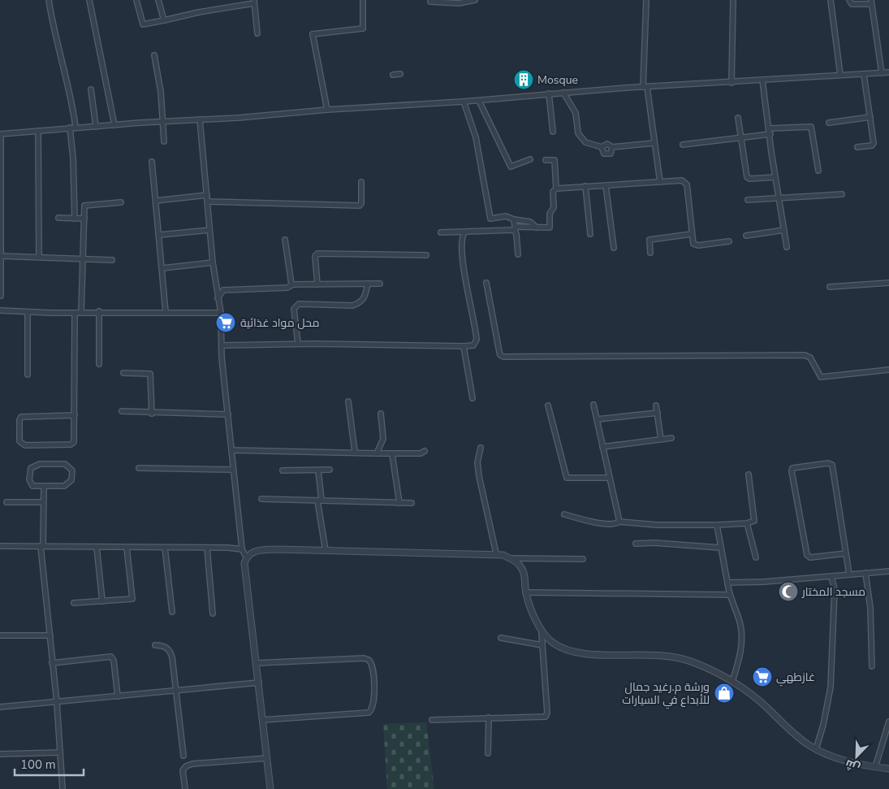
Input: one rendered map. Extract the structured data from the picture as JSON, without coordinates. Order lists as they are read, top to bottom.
{
  "places": {
    "building": ["Mosque"],
    "supermarket": ["محل مواد غذائية", "غازطهي"],
    "mosque": ["مسجد المختار"],
    "shop": ["ورشة م.رغيد جمال للأبداع في السيارات"]
  },
  "scale_bar": "100 m",
  "north": "bottom left"
}
